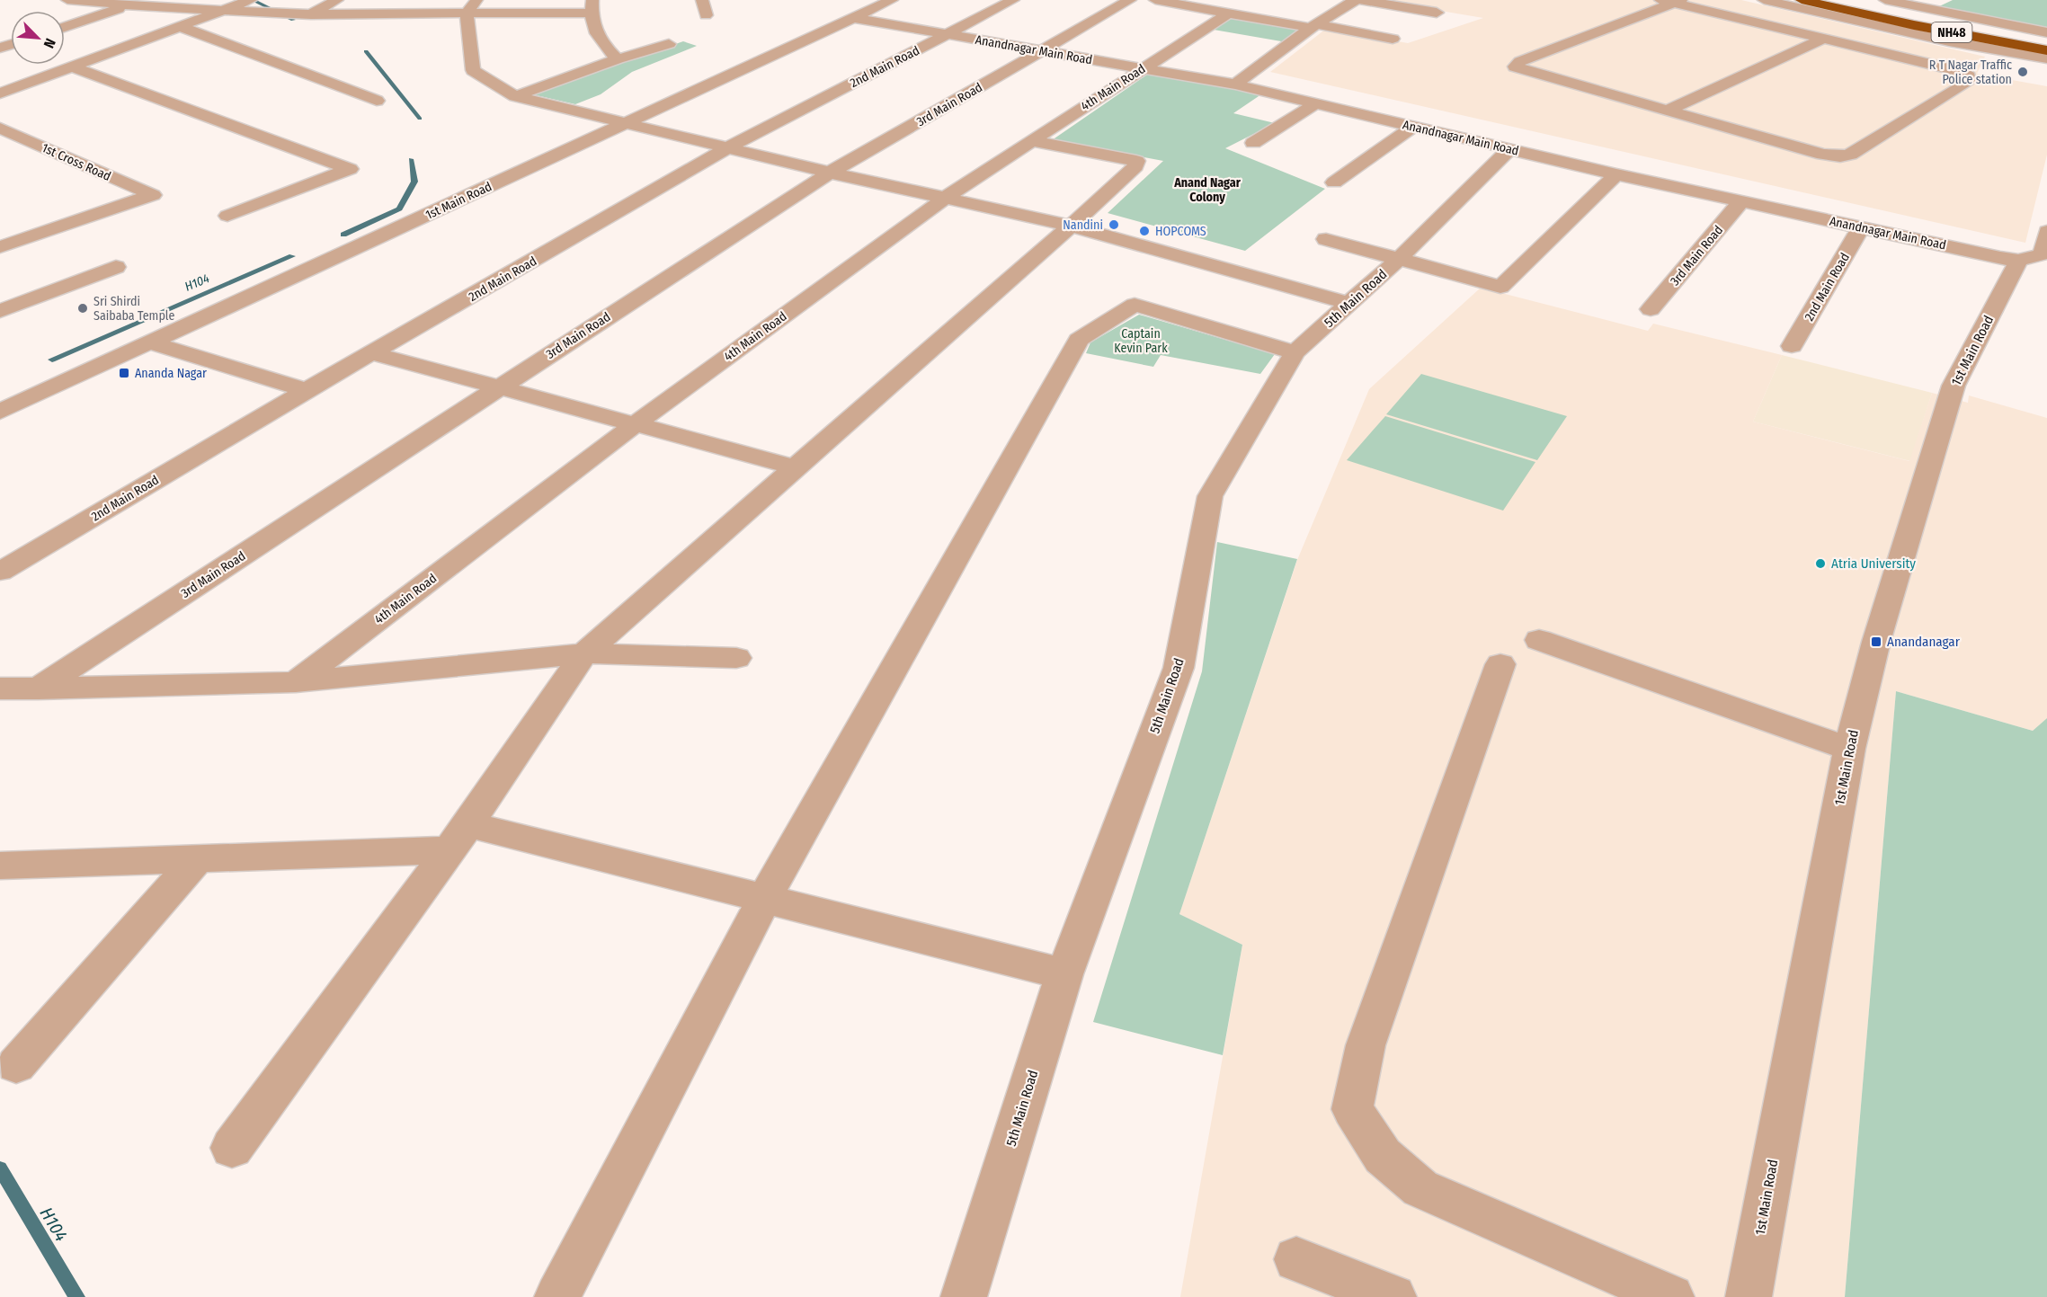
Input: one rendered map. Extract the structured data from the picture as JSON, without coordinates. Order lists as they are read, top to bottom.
{
  "streets": {
    "highway": ["NH48"],
    "street": [
      "Anandnagar Main Road",
      "2nd Main Road",
      "4th Main Road",
      "3rd Main Road",
      "1st Cross Road",
      "1st Main Road",
      "5th Main Road"
    ]
  },
  "crossings": [
    ["Anandnagar Main Road", "2nd Main Road"],
    ["Anandnagar Main Road", "4th Main Road"],
    ["Anandnagar Main Road", "3rd Main Road"],
    ["Anandnagar Main Road", "1st Main Road"],
    ["Anandnagar Main Road", "5th Main Road"]
  ],
  "districts": ["Anand Nagar Colony"],
  "water": ["H104"],
  "parks": ["Captain Kevin Park"],
  "places": {
    "other": [
      "R T Nagar Traffic Police station",
      "Nandini",
      "HOPCOMS",
      "Sri Shirdi Saibaba Temple",
      "Atria University"
    ],
    "transit": ["Ananda Nagar", "Anandanagar"]
  },
  "north": "bottom right"
}
